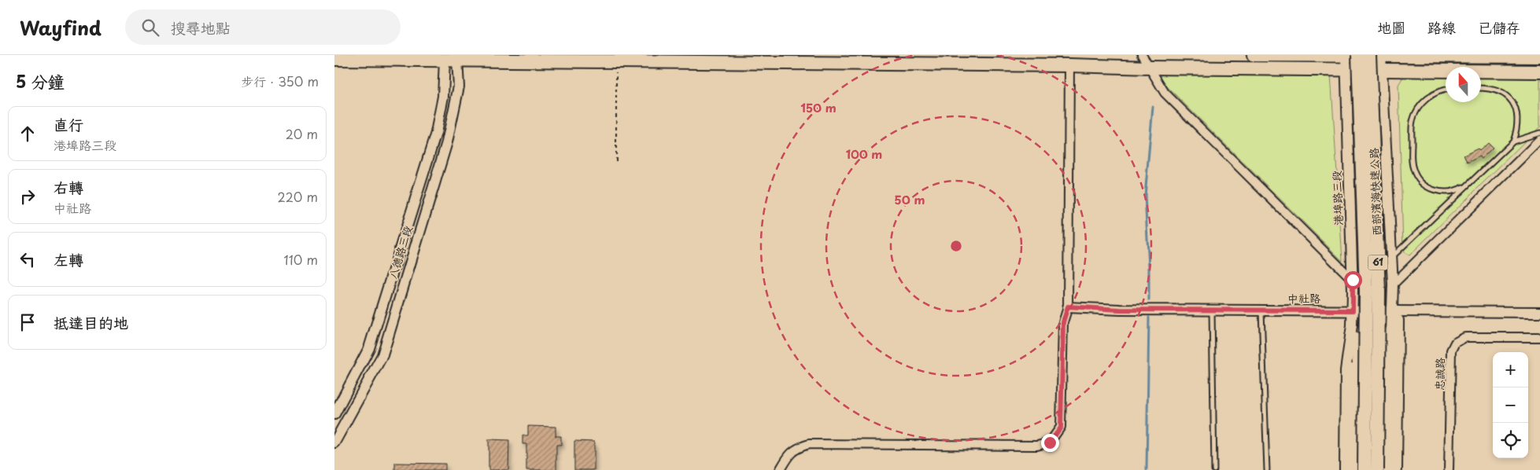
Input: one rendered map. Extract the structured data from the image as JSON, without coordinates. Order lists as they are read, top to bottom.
{
  "streets": {
    "main road": ["西部濱海快速公路", "61"],
    "street": [
      "港埠路三段",
      "八德路三段",
      "中社路",
      "忠誠路"
    ]
  },
  "crossings": [
    ["西部濱海快速公路", "港埠路三段"],
    ["港埠路三段", "中社路"]
  ],
  "north": "top",
  "page": {
    "header": "Wayfind",
    "search": "搜尋地點",
    "nav": ["地圖", "路線", "已儲存"],
    "heading": ["5 分鐘", "步行 · 350 m"],
    "list": [
      ["直行", "港埠路三段", "20 m"],
      ["右轉", "中社路", "220 m"],
      ["左轉", "110 m"],
      "抵達目的地"
    ],
    "map_buttons": ["+", "−"]
  },
  "rings": ["150 m", "100 m", "50 m"]
}
